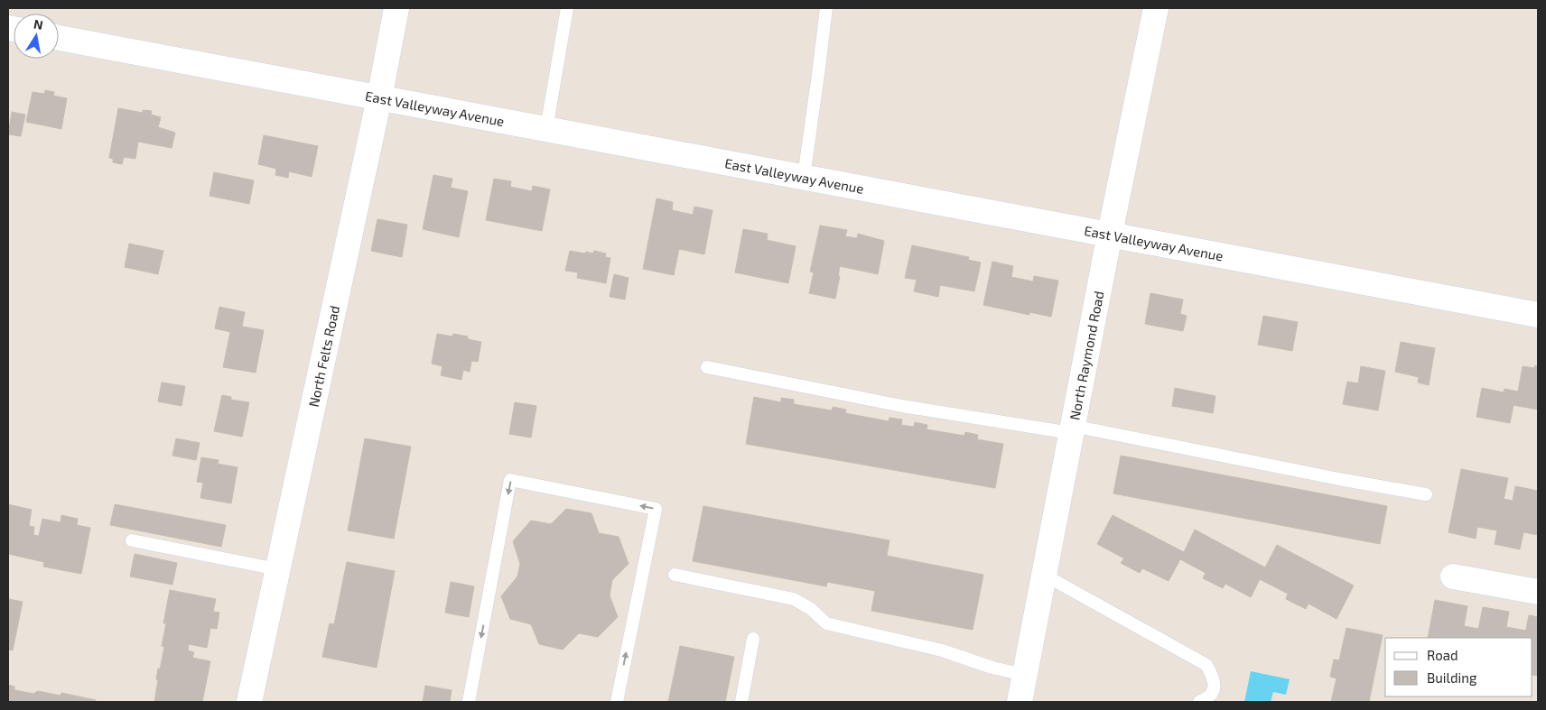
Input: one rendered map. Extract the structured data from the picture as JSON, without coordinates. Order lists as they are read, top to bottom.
{
  "streets": {
    "street": ["East Valleyway Avenue", "North Raymond Road", "North Felts Road"]
  },
  "crossings": [
    ["East Valleyway Avenue", "North Raymond Road"],
    ["East Valleyway Avenue", "North Felts Road"]
  ],
  "legend": ["Road", "Building"],
  "north": "top"
}
